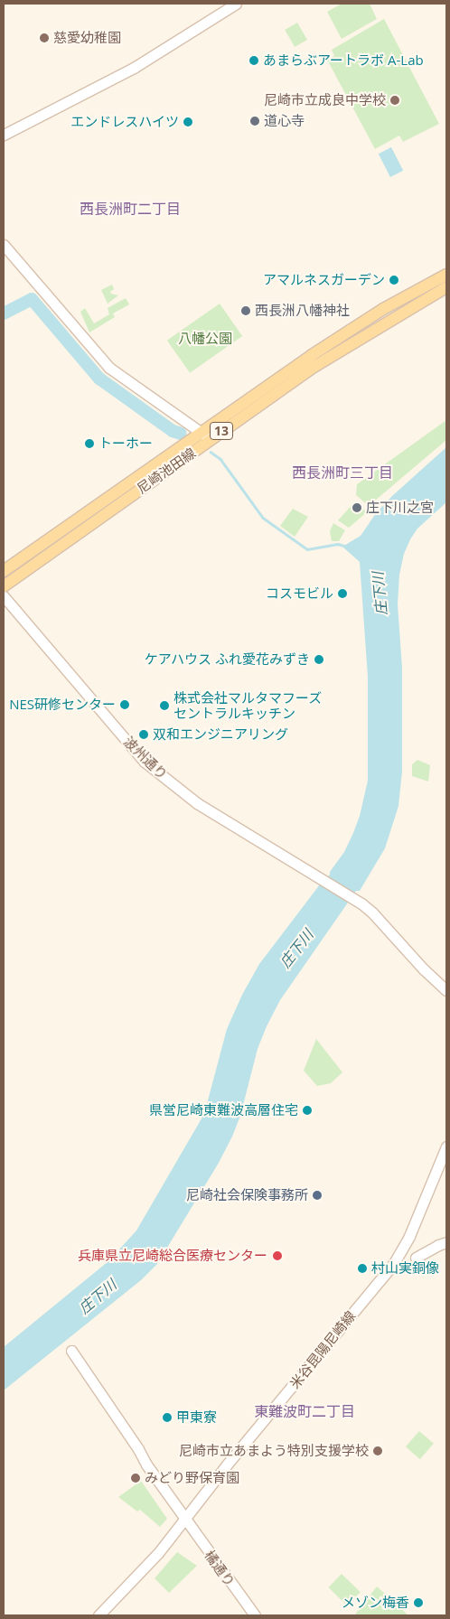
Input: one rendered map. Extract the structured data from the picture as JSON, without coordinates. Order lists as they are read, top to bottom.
{
  "streets": {
    "main road": ["13", "尼崎池田線"],
    "street": ["波州通り", "米谷昆陽尼崎線", "橘通り"]
  },
  "crossings": [
    ["米谷昆陽尼崎線", "橘通り"]
  ],
  "districts": ["西長洲町二丁目", "西長洲町三丁目", "東難波町二丁目"],
  "water": ["庄下川"],
  "parks": ["八幡公園"],
  "places": [
    "慈愛幼稚園",
    "あまらぶアートラボ A-Lab",
    "尼崎市立成良中学校",
    "道心寺",
    "エンドレスハイツ",
    "アマルネスガーデン",
    "西長洲八幡神社",
    "トーホー",
    "庄下川之宮",
    "コスモビル",
    "ケアハウス ふれ愛花みずき",
    "NES研修センター",
    "株式会社マルタマフーズ セントラルキッチン",
    "双和エンジニアリング",
    "県営尼崎東難波高層住宅",
    "尼崎社会保険事務所",
    "兵庫県立尼崎総合医療センター",
    "村山実銅像",
    "甲東寮",
    "尼崎市立あまよう特別支援学校",
    "みどり野保育園",
    "メゾン梅香"
  ]
}
